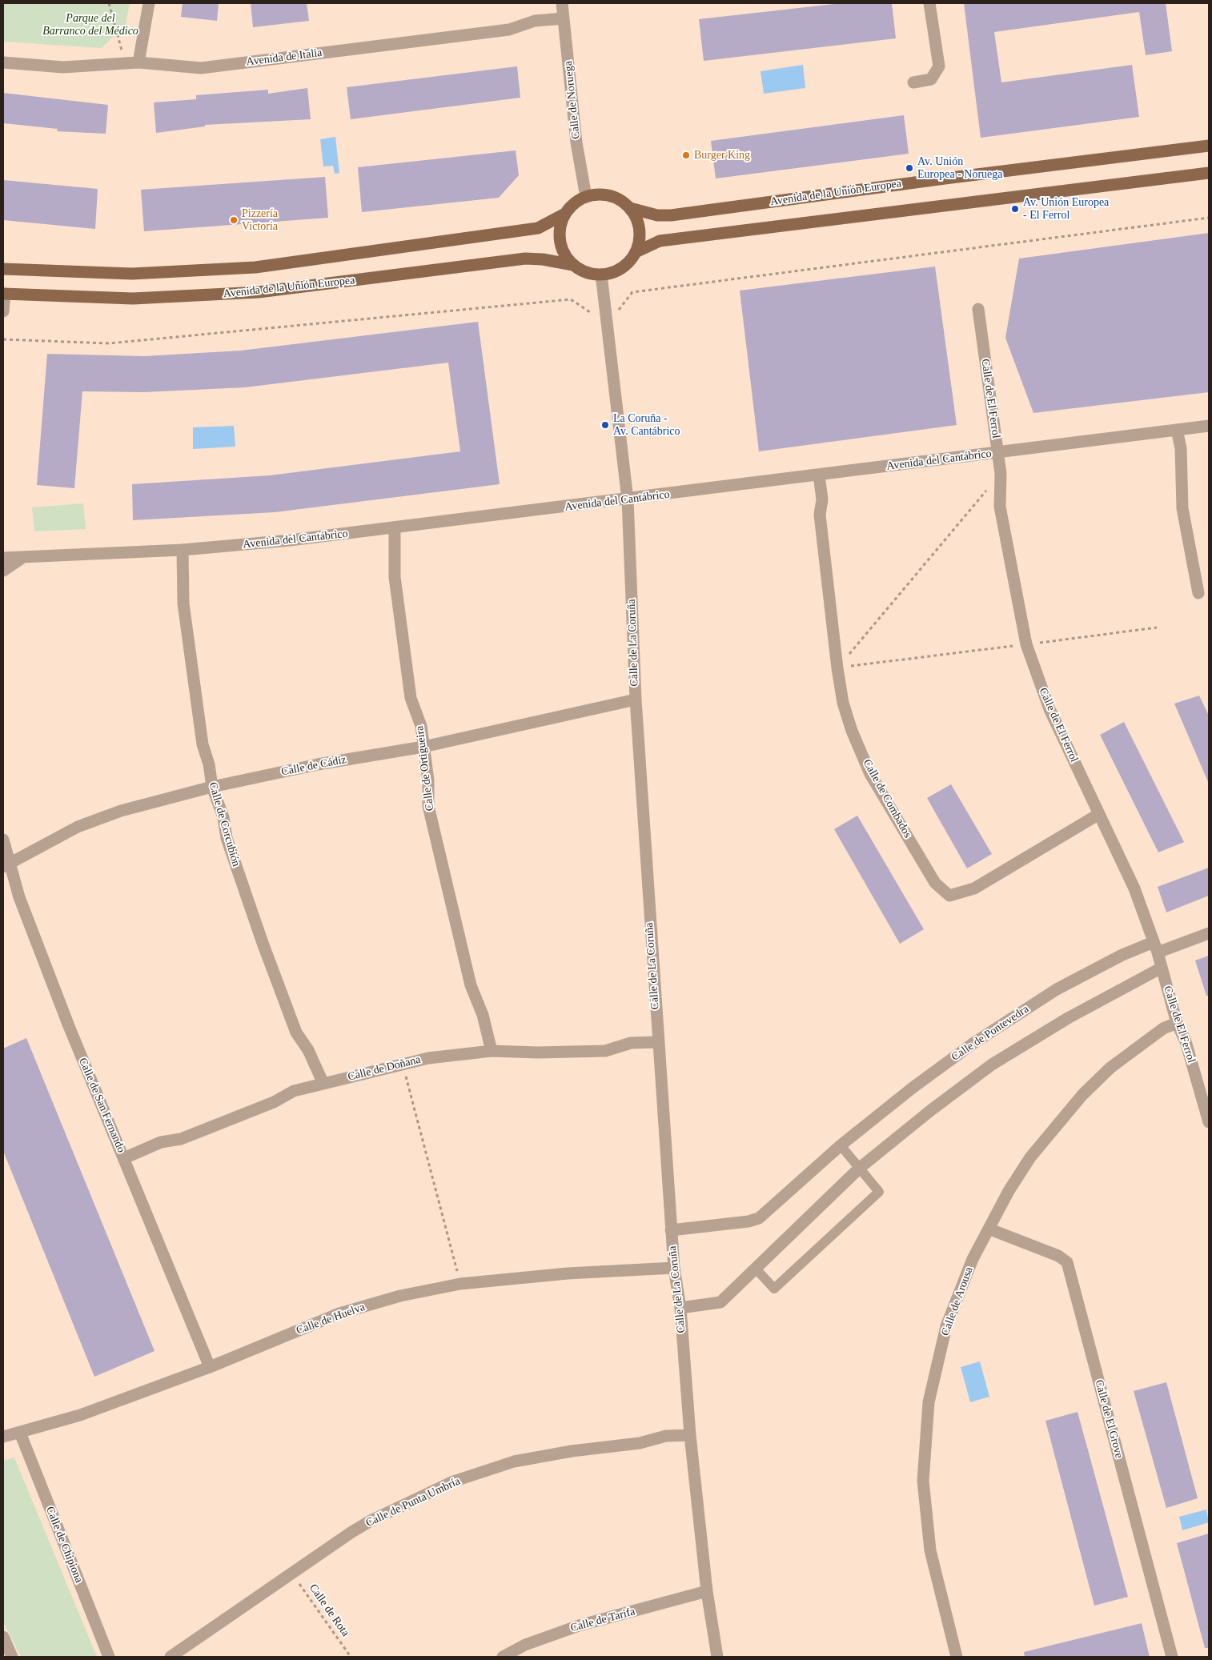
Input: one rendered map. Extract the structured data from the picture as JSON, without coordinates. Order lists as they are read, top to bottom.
{
  "streets": {
    "main road": ["Avenida de la Unión Europea"],
    "street": [
      "Avenida de Italia",
      "Calle de Noruega",
      "Calle de El Ferrol",
      "Avenida del Cantábrico",
      "Calle de La Coruña",
      "Calle de Cádiz",
      "Calle de Ortigueira",
      "Calle de Combados",
      "Calle de Corcubión",
      "Calle de Pontevedra",
      "Calle de Doñana",
      "Calle de San Fernando",
      "Calle de Arousa",
      "Calle de Huelva",
      "Calle de El Grove",
      "Calle de Punta Umbría",
      "Calle de Chipiona",
      "Calle de Tarifa"
    ],
    "path": ["Calle de Rota"]
  },
  "crossings": [
    ["Avenida de Italia", "Calle de Noruega"],
    ["Calle de Noruega", "Avenida de la Unión Europea"],
    ["Calle de Noruega", "Calle de La Coruña"],
    ["Avenida de la Unión Europea", "Calle de La Coruña"],
    ["Calle de El Ferrol", "Avenida del Cantábrico"],
    ["Calle de El Ferrol", "Calle de Combados"],
    ["Calle de El Ferrol", "Calle de Pontevedra"],
    ["Calle de El Ferrol", "Calle de Arousa"],
    ["Avenida del Cantábrico", "Calle de La Coruña"],
    ["Avenida del Cantábrico", "Calle de Ortigueira"],
    ["Avenida del Cantábrico", "Calle de Combados"],
    ["Avenida del Cantábrico", "Calle de Corcubión"],
    ["Calle de La Coruña", "Calle de Cádiz"],
    ["Calle de La Coruña", "Calle de Pontevedra"],
    ["Calle de La Coruña", "Calle de Doñana"],
    ["Calle de La Coruña", "Calle de Huelva"],
    ["Calle de La Coruña", "Calle de Punta Umbría"],
    ["Calle de La Coruña", "Calle de Tarifa"],
    ["Calle de Cádiz", "Calle de Ortigueira"],
    ["Calle de Cádiz", "Calle de Corcubión"],
    ["Calle de Cádiz", "Calle de San Fernando"],
    ["Calle de Ortigueira", "Calle de Doñana"],
    ["Calle de Corcubión", "Calle de Doñana"],
    ["Calle de Doñana", "Calle de San Fernando"],
    ["Calle de San Fernando", "Calle de Huelva"],
    ["Calle de Arousa", "Calle de El Grove"],
    ["Calle de Huelva", "Calle de Chipiona"],
    ["Calle de Punta Umbría", "Calle de Rota"]
  ],
  "parks": ["Parque del Barranco del Médico"],
  "places": [
    "Burger King",
    "Av. Unión Europea - Noruega",
    "Av. Unión Europea - El Ferrol",
    "Pizzería Victoria",
    "La Coruña - Av. Cantábrico"
  ]
}
